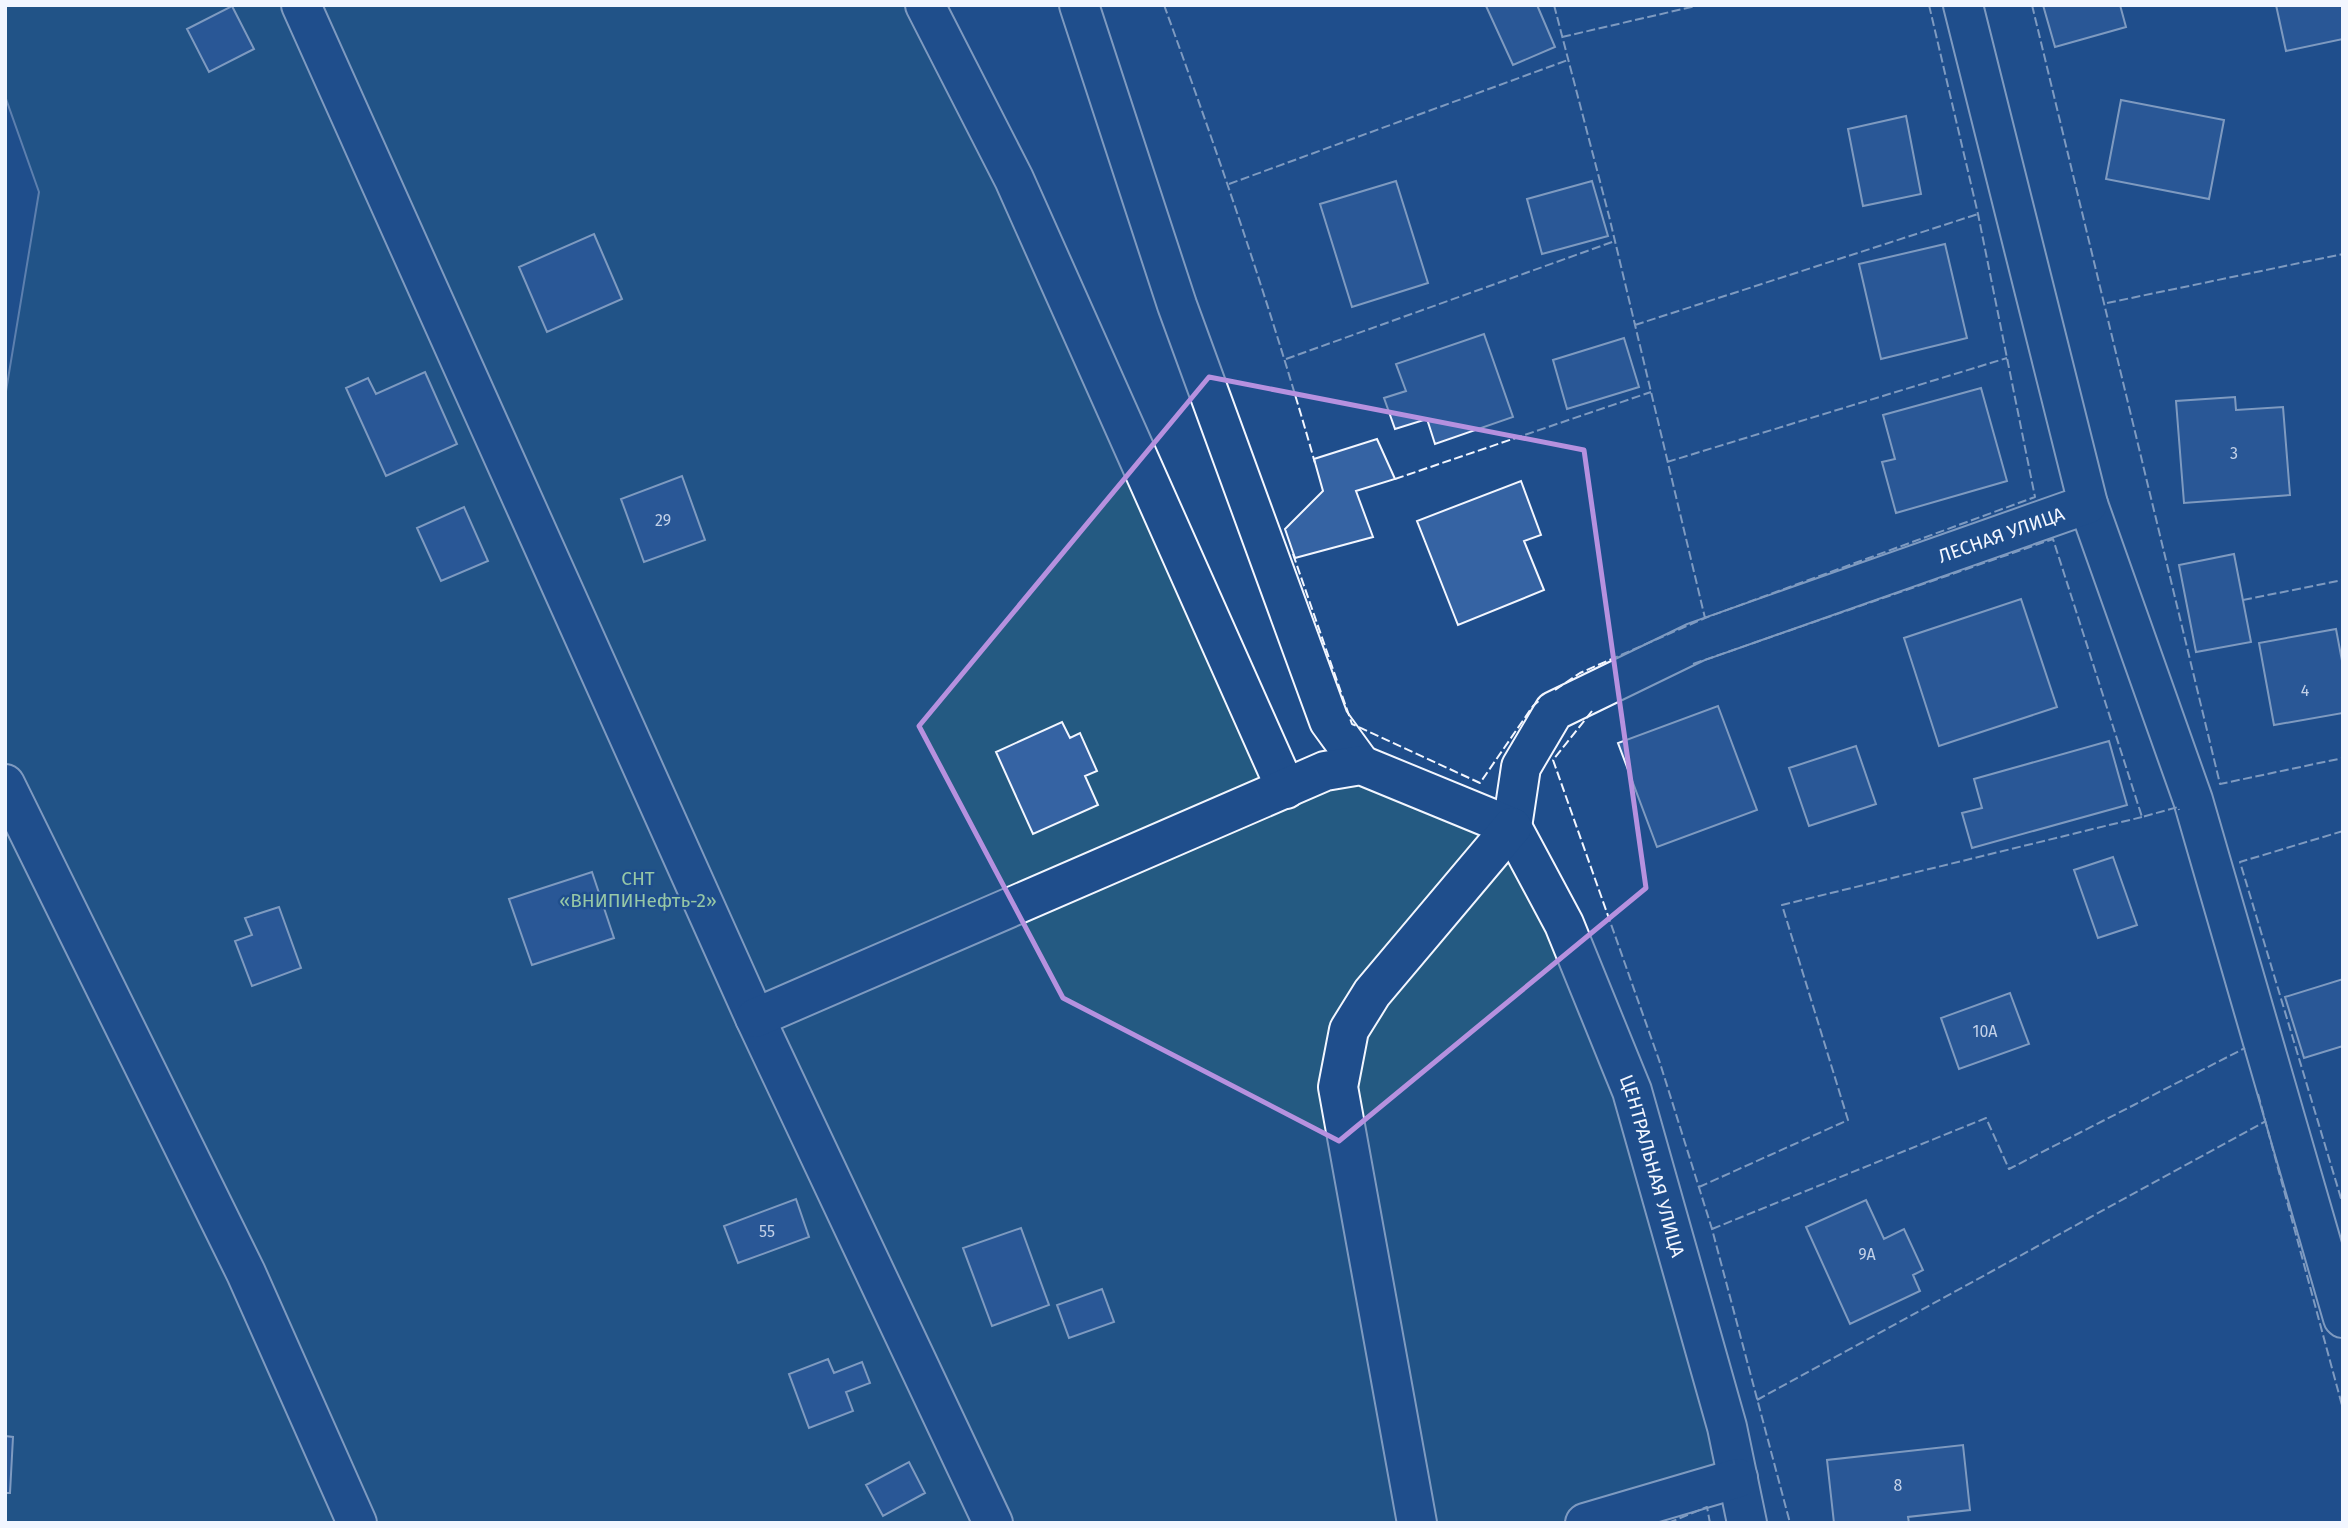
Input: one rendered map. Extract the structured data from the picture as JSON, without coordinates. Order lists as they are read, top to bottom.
{
  "streets": {
    "street": ["ЛЕСНАЯ УЛИЦА", "ЦЕНТРАЛЬНАЯ УЛИЦА"]
  },
  "crossings": [
    ["ЛЕСНАЯ УЛИЦА", "ЦЕНТРАЛЬНАЯ УЛИЦА"]
  ],
  "parks": ["СНТ «ВНИПИНефть-2»"],
  "house_numbers": [
    "3",
    "29",
    "4",
    "10А",
    "55",
    "9А",
    "8"
  ]
}
